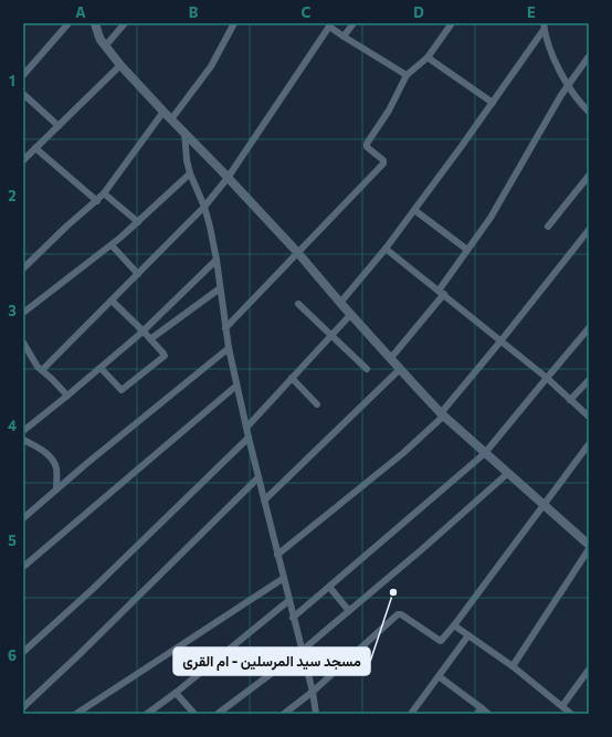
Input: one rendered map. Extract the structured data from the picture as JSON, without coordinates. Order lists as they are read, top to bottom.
{
  "places": ["مسجد سيد المرسلين - ام القرى"],
  "grid": {
    "columns": [
      "A",
      "B",
      "C",
      "D",
      "E"
    ],
    "rows": [
      "1",
      "2",
      "3",
      "4",
      "5",
      "6"
    ]
  }
}
